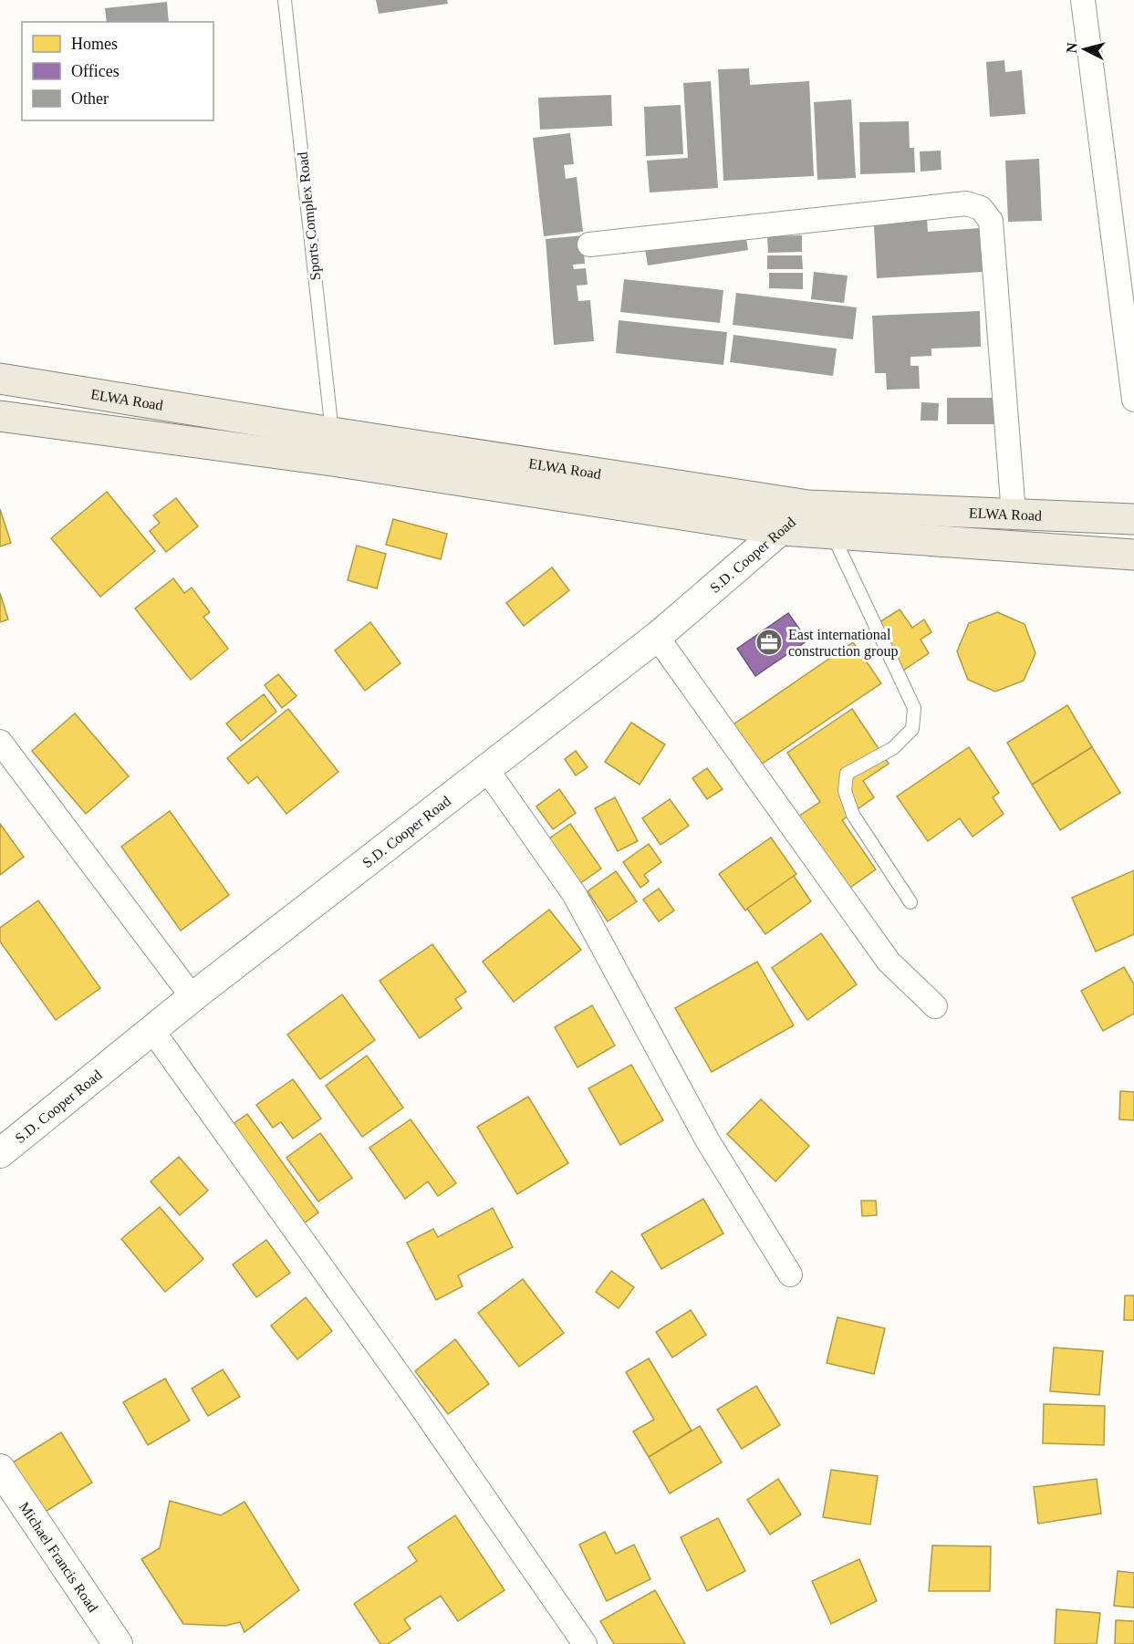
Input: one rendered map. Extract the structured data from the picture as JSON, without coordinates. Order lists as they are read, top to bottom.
{
  "streets": {
    "main road": ["ELWA Road"],
    "street": ["S.D. Cooper Road", "Michael Francis Road"],
    "lane": ["Sports Complex Road"]
  },
  "crossings": [
    ["Sports Complex Road", "ELWA Road"],
    ["ELWA Road", "S.D. Cooper Road"]
  ],
  "places": {
    "office": ["East international construction group"]
  },
  "legend": ["Homes", "Offices", "Other"],
  "north": "left"
}
